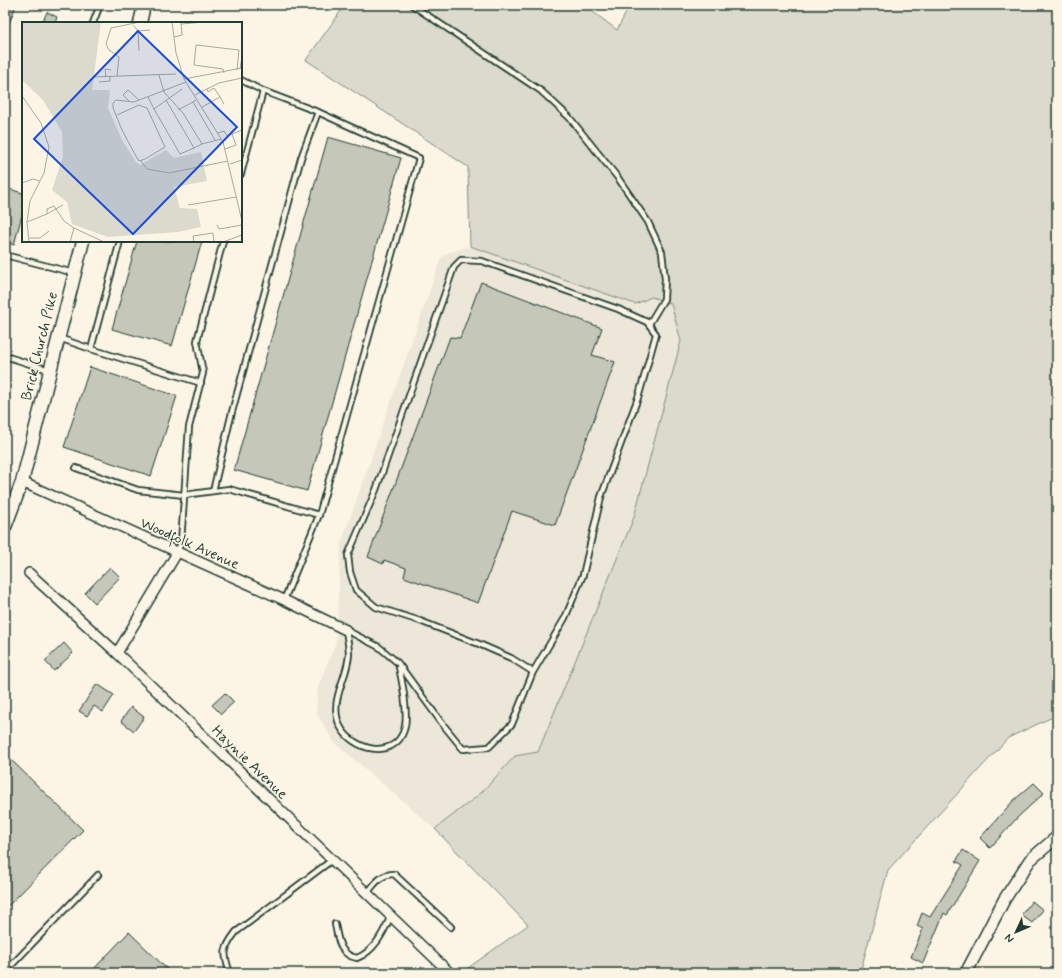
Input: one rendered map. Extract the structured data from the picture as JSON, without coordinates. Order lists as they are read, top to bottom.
{
  "streets": {
    "main road": ["Brick Church Pike"],
    "street": ["Woodfolk Avenue", "Haynie Avenue"]
  },
  "crossings": [
    ["Brick Church Pike", "Woodfolk Avenue"]
  ],
  "north": "bottom left"
}
